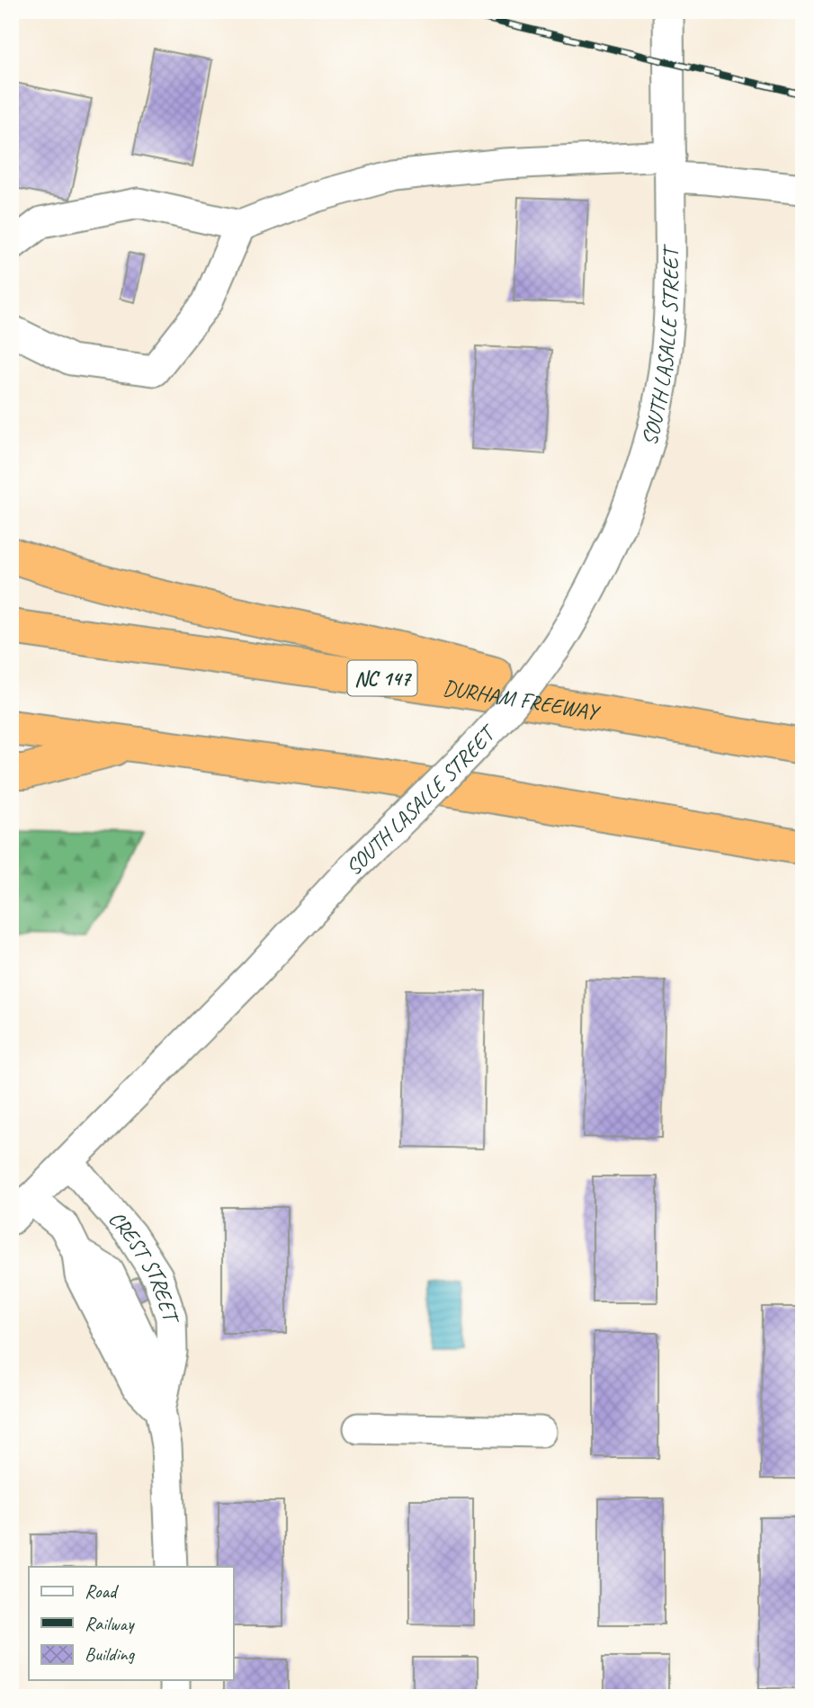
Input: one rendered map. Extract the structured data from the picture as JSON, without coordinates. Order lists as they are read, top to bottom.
{
  "streets": {
    "highway": ["NC 147", "DURHAM FREEWAY"],
    "street": ["SOUTH LASALLE STREET", "CREST STREET"]
  },
  "crossings": [
    ["SOUTH LASALLE STREET", "CREST STREET"]
  ],
  "legend": ["Road", "Railway", "Building"]
}
